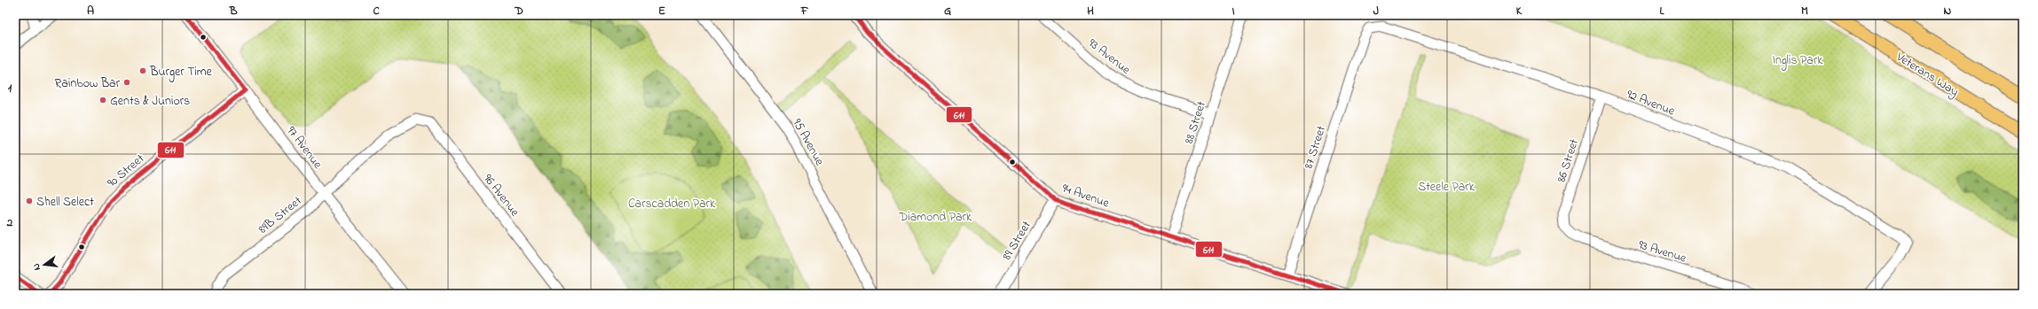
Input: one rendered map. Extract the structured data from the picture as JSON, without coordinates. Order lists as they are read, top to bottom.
{
  "streets": {
    "main road": ["Veterans Way"],
    "street": [
      "93 Avenue",
      "92 Avenue",
      "88 Street",
      "95 Avenue",
      "97 Avenue",
      "87 Street",
      "86 Street",
      "90 Street",
      "96 Avenue",
      "94 Avenue",
      "89B Street",
      "89 Street"
    ]
  },
  "crossings": [
    ["93 Avenue", "88 Street"],
    ["93 Avenue", "86 Street"],
    ["92 Avenue", "87 Street"],
    ["92 Avenue", "86 Street"],
    ["88 Street", "94 Avenue"],
    ["97 Avenue", "90 Street"],
    ["97 Avenue", "89B Street"],
    ["87 Street", "94 Avenue"],
    ["96 Avenue", "89B Street"],
    ["94 Avenue", "89 Street"]
  ],
  "parks": [
    "Inglis Park",
    "Steele Park",
    "Carscadden Park",
    "Diamond Park"
  ],
  "places": [
    "Burger Time",
    "Rainbow Bar",
    "Gents & Juniors",
    "Shell Select"
  ],
  "lines": ["transit line 611"],
  "north": "left",
  "grid": {
    "columns": [
      "A",
      "B",
      "C",
      "D",
      "E",
      "F",
      "G",
      "H",
      "I",
      "J",
      "K",
      "L",
      "M",
      "N"
    ],
    "rows": ["1", "2"]
  }
}
